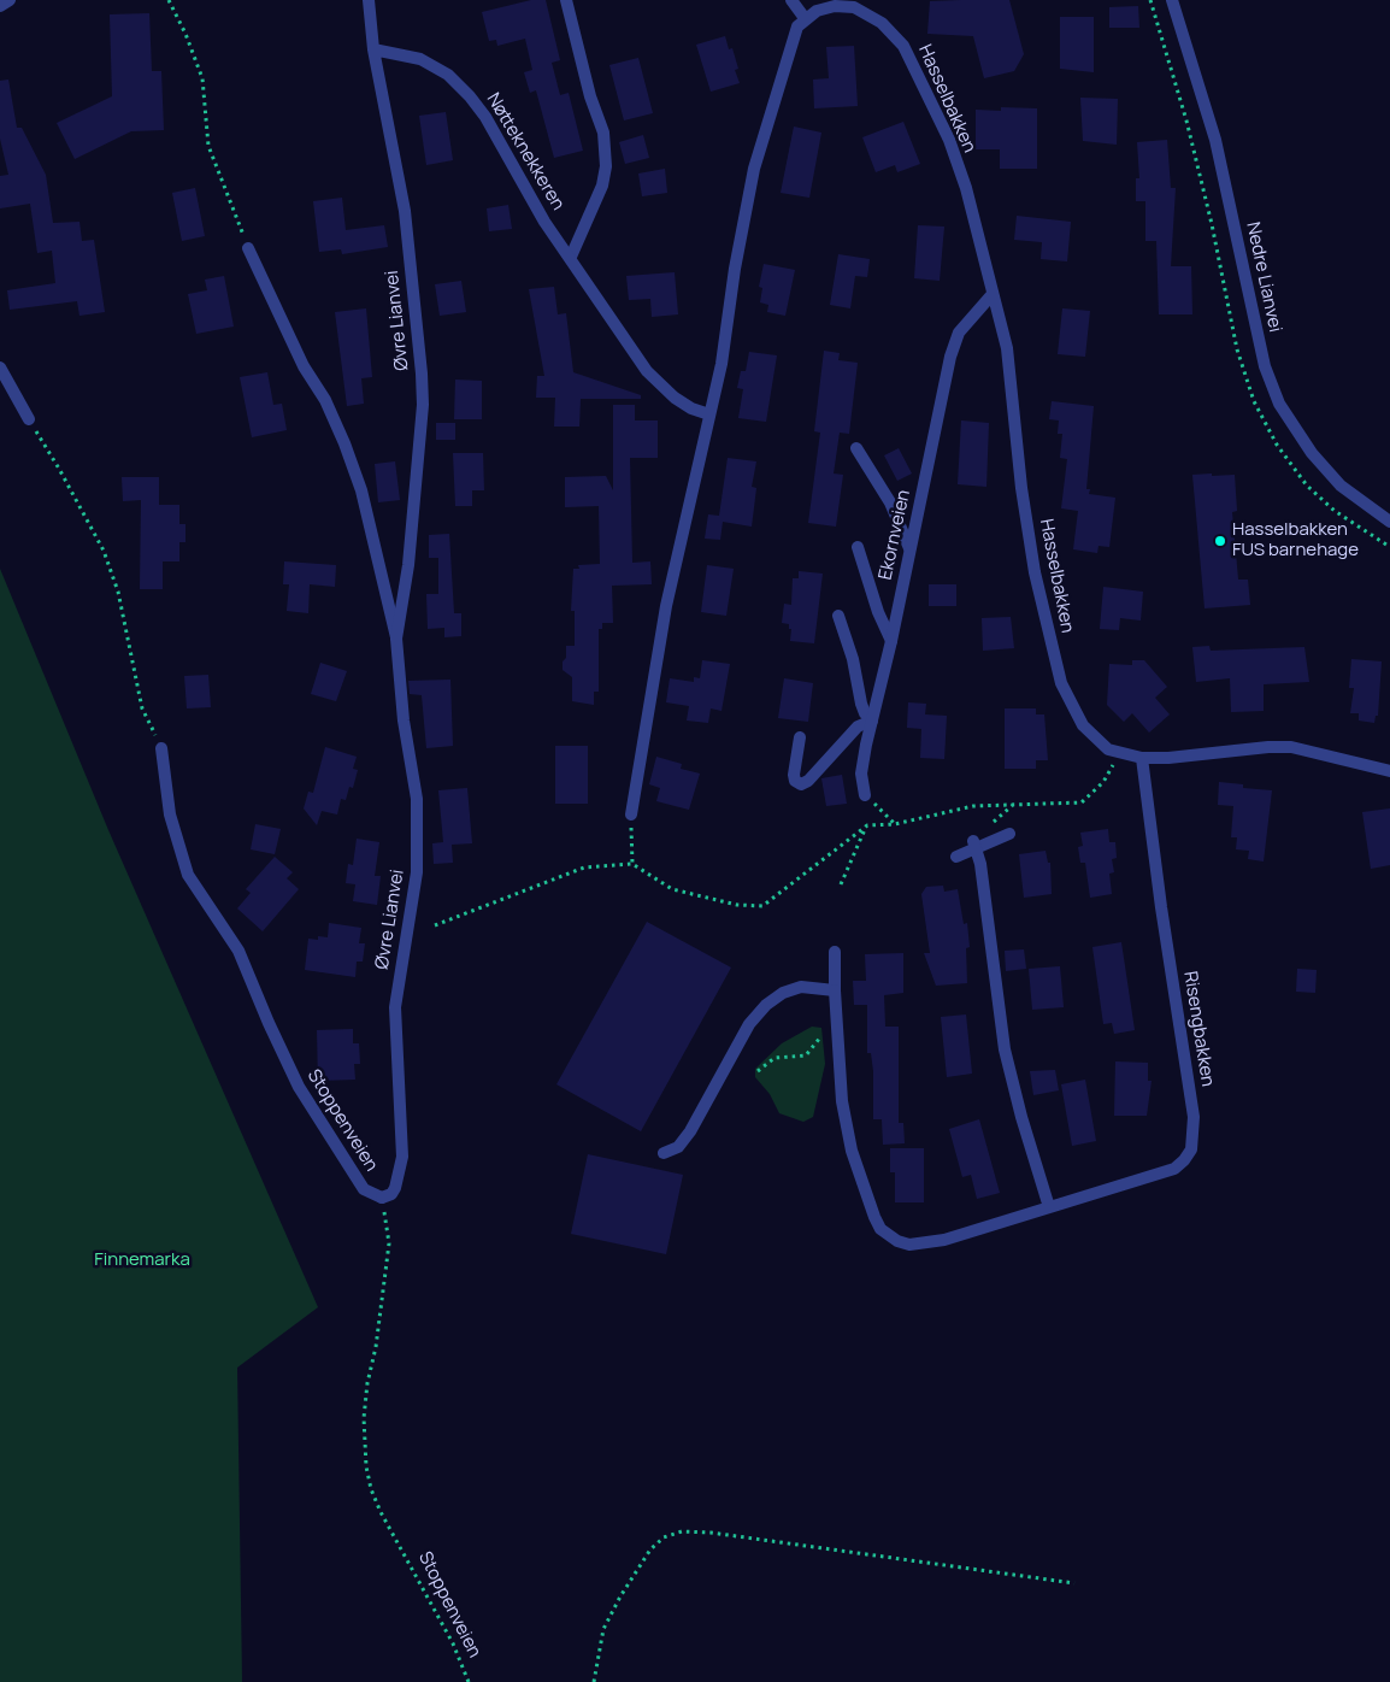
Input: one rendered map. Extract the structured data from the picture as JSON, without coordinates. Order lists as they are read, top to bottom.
{
  "streets": {
    "street": [
      "Hasselbakken",
      "Nøtteknekkeren",
      "Nedre Lianvei",
      "Øvre Lianvei",
      "Ekornveien",
      "Risengbakken",
      "Stoppenveien"
    ]
  },
  "crossings": [
    ["Hasselbakken", "Ekornveien"],
    ["Hasselbakken", "Risengbakken"],
    ["Nøtteknekkeren", "Øvre Lianvei"],
    ["Øvre Lianvei", "Stoppenveien"]
  ],
  "parks": ["Finnemarka"],
  "places": ["Hasselbakken FUS barnehage"]
}
